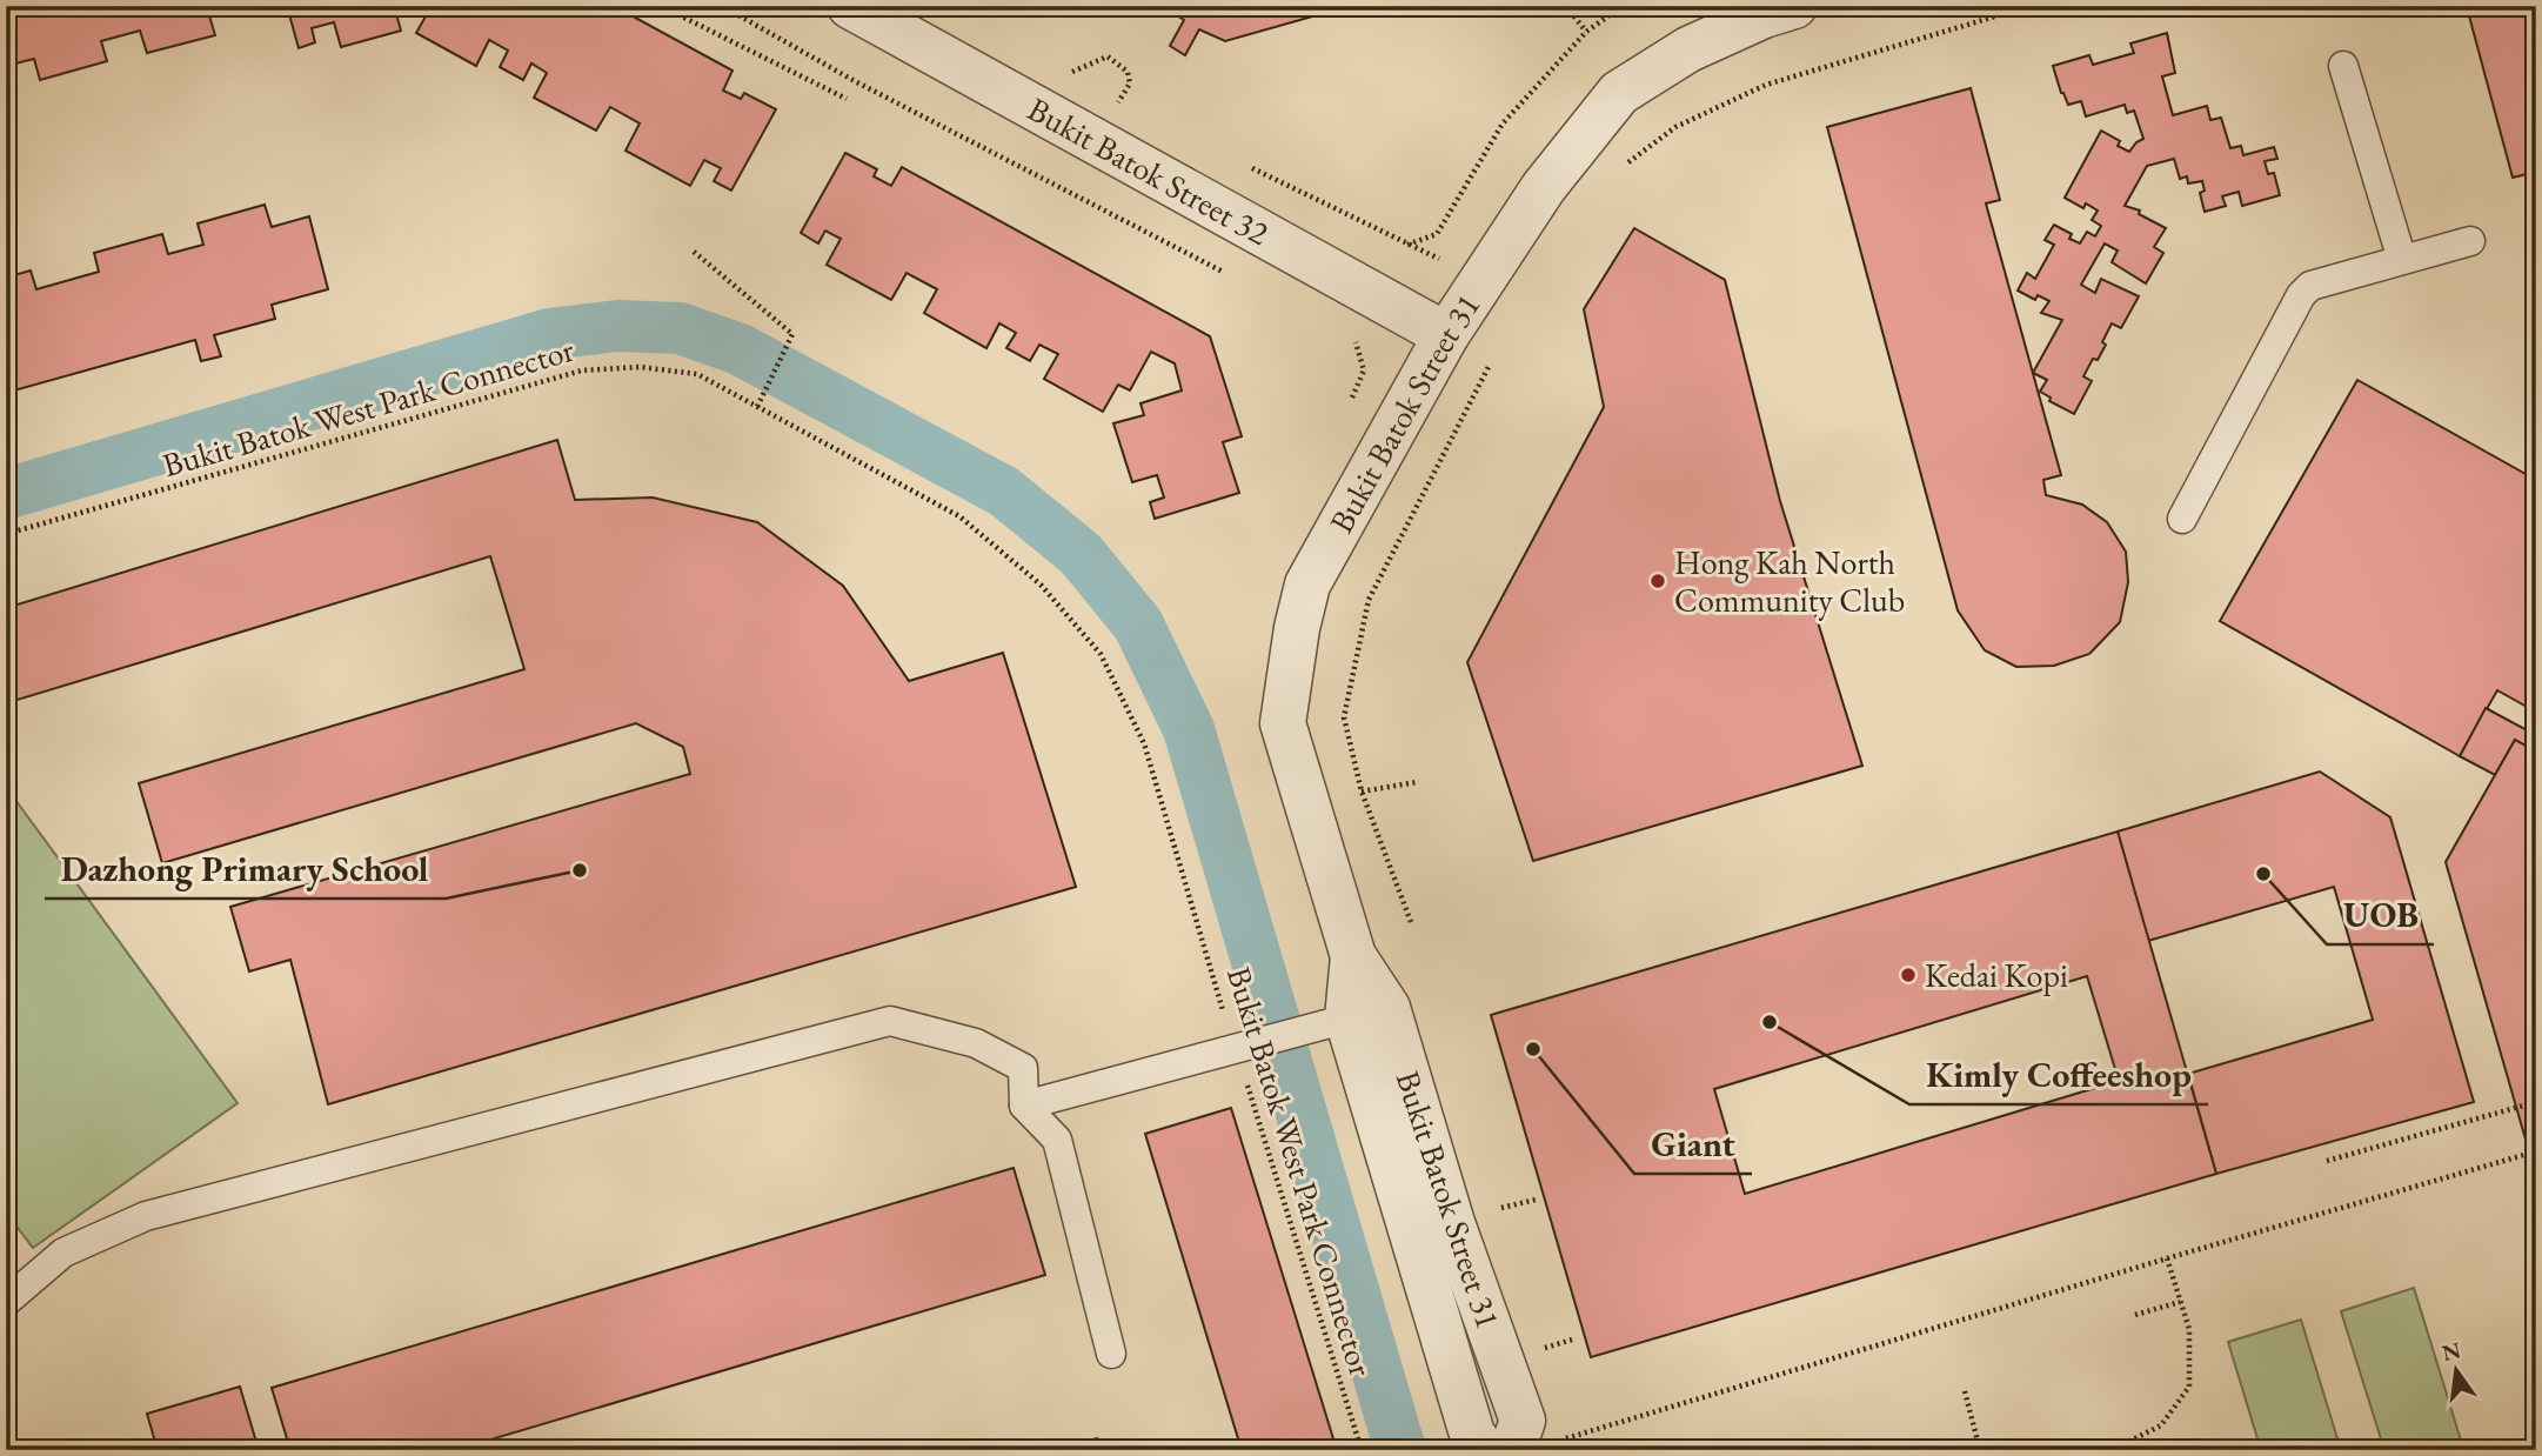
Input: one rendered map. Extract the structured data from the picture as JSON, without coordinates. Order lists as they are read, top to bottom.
{
  "streets": {
    "street": ["Bukit Batok Street 32", "Bukit Batok Street 31"],
    "path": ["Bukit Batok West Park Connector"]
  },
  "crossings": [
    ["Bukit Batok Street 32", "Bukit Batok Street 31"]
  ],
  "places": [
    "Hong Kah North Community Club",
    "Dazhong Primary School",
    "UOB",
    "Kedai Kopi",
    "Kimly Coffeeshop",
    "Giant"
  ],
  "north": "top"
}
